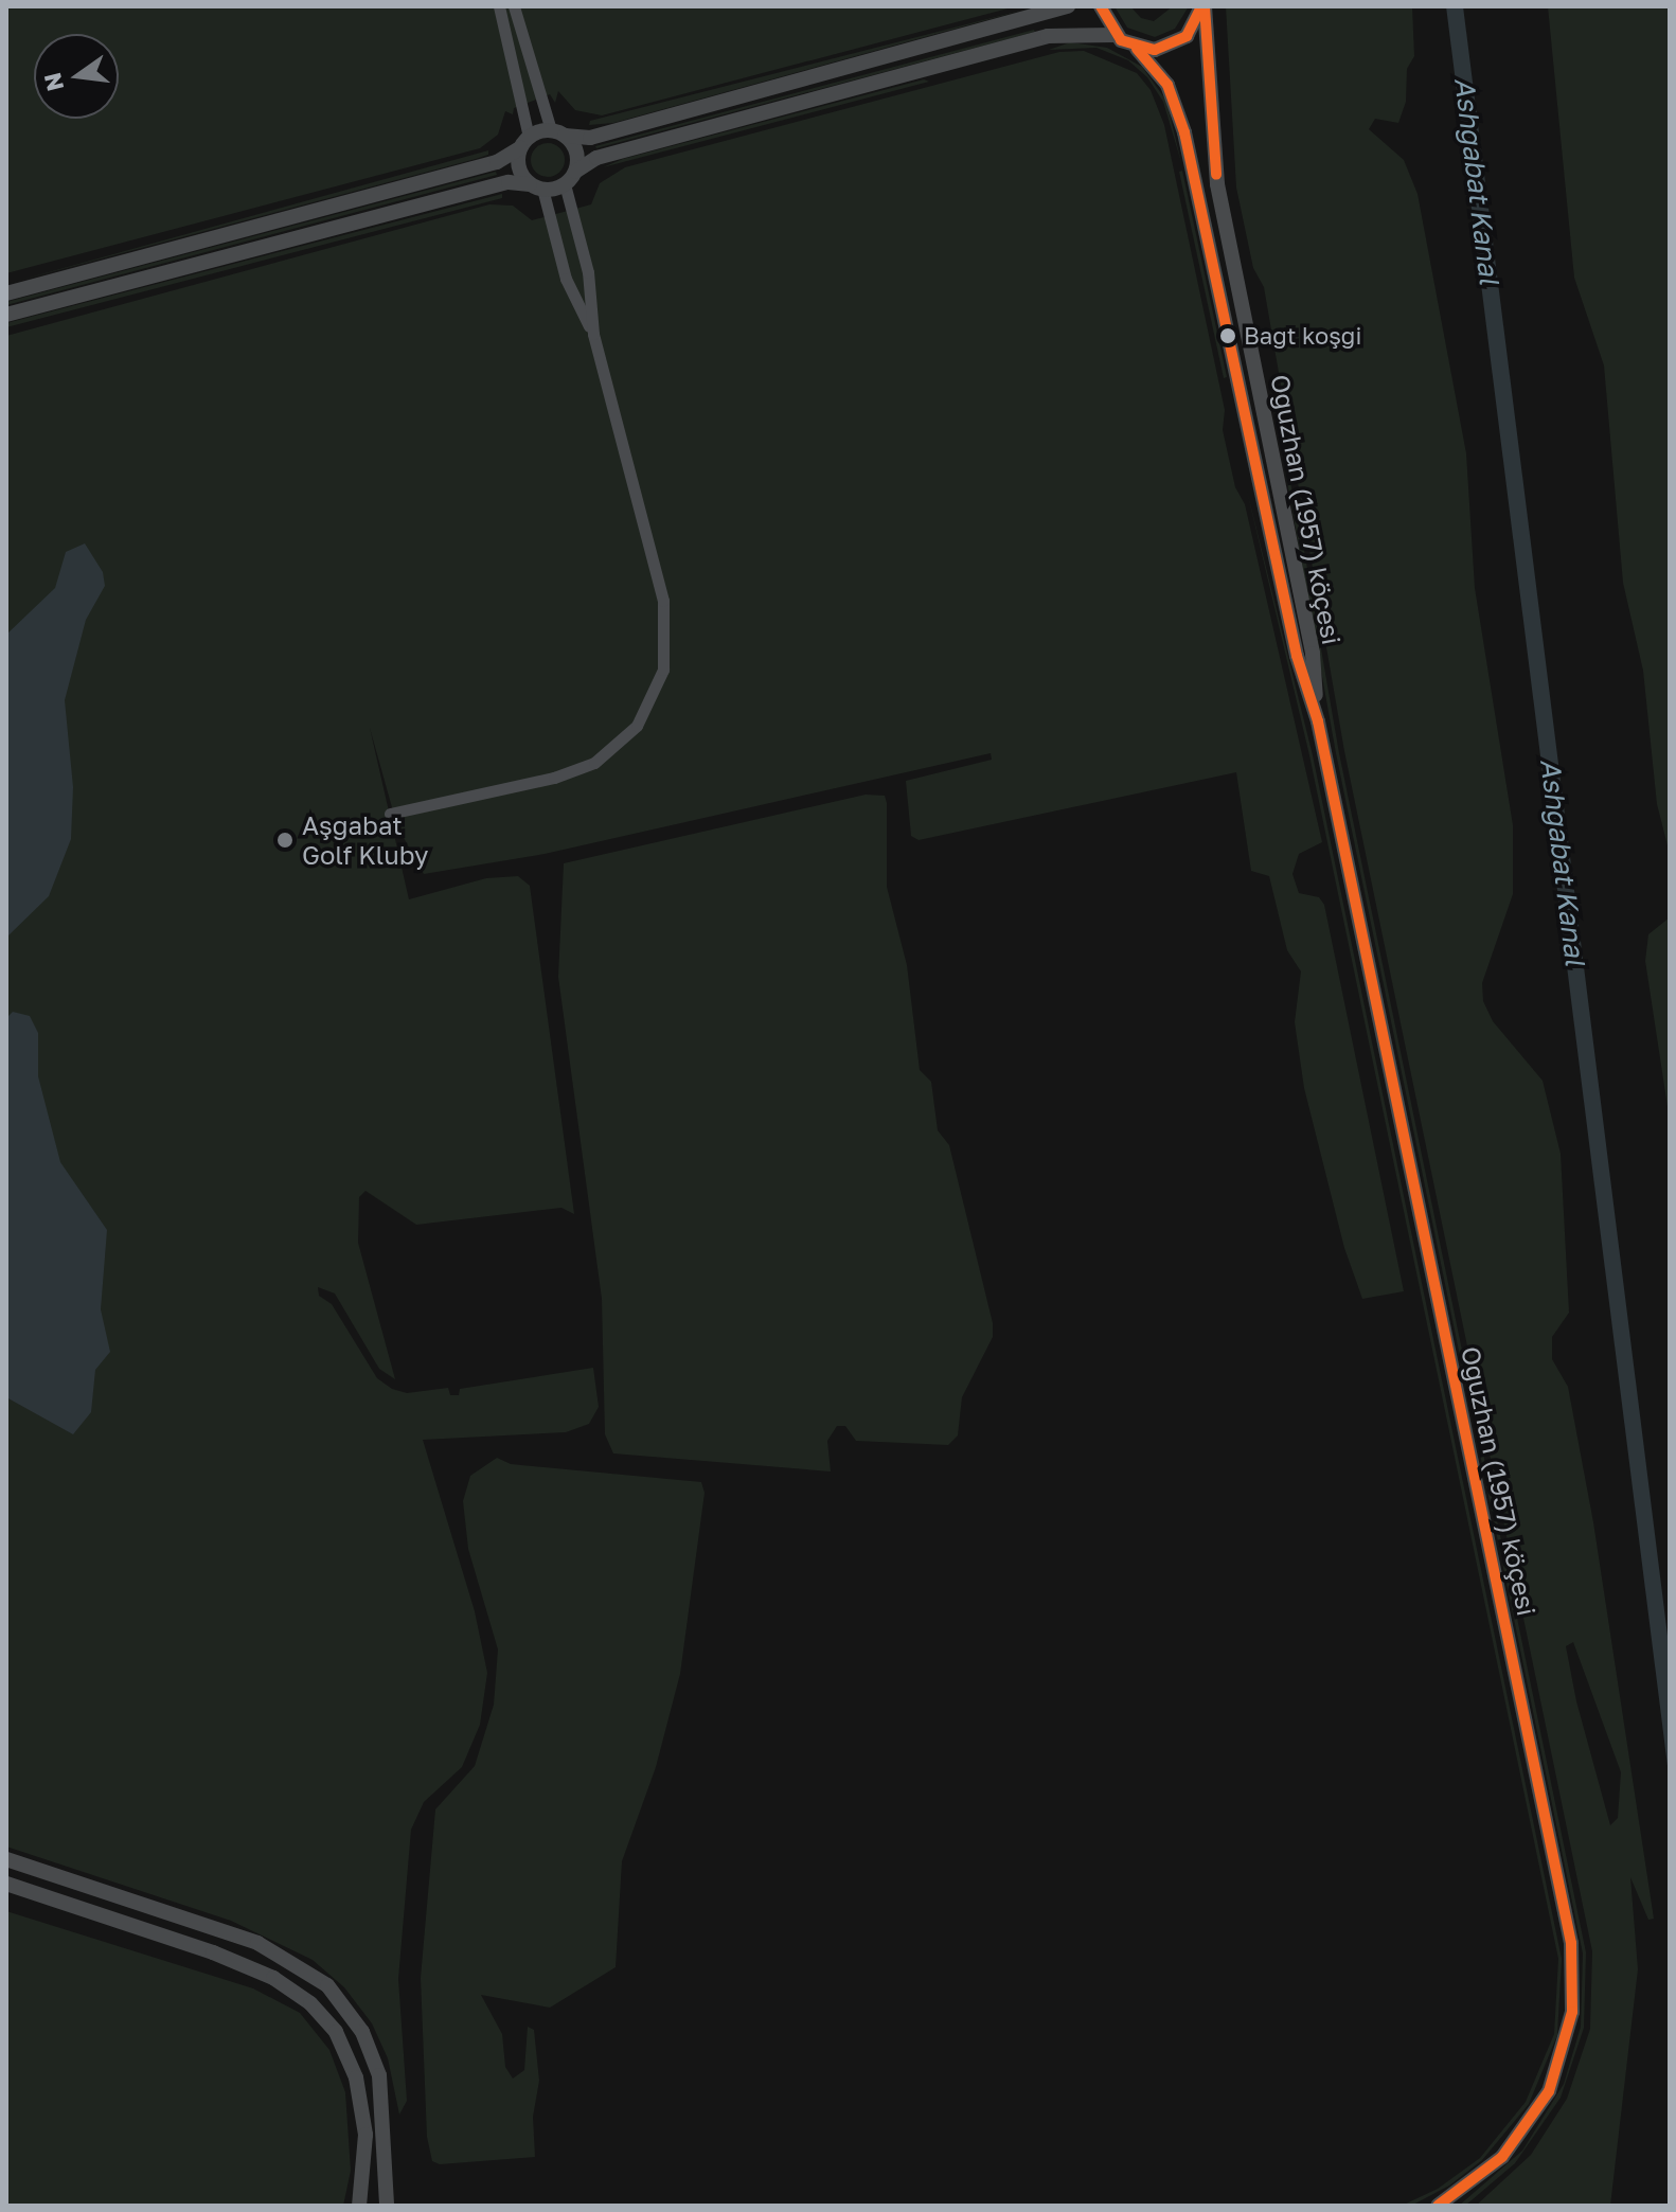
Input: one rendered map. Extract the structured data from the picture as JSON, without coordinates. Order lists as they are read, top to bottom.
{
  "streets": {
    "street": ["Oguzhan (1957) köçesi"]
  },
  "water": ["Ashgabat Kanal"],
  "places": ["Bagt koşgi", "Aşgabat Golf Kluby"],
  "north": "left"
}
